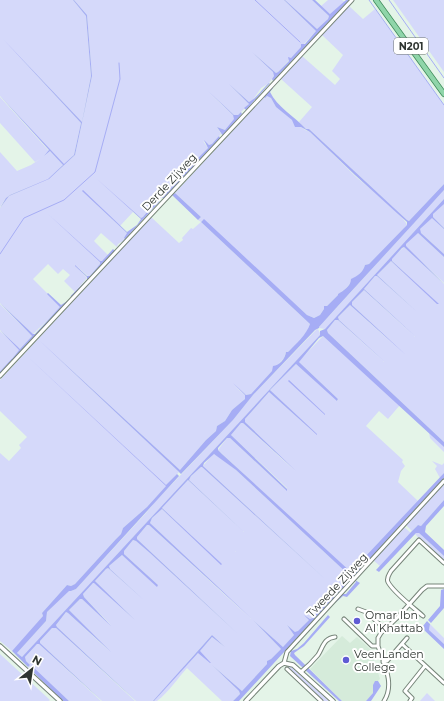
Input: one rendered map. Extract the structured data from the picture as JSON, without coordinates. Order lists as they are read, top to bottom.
{
  "streets": {
    "main road": ["N201"],
    "street": ["Derde Zijweg", "Tweede Zijweg"]
  },
  "places": ["Omar Ibn Al Khattab", "VeenLanden College"],
  "north": "top right"
}
